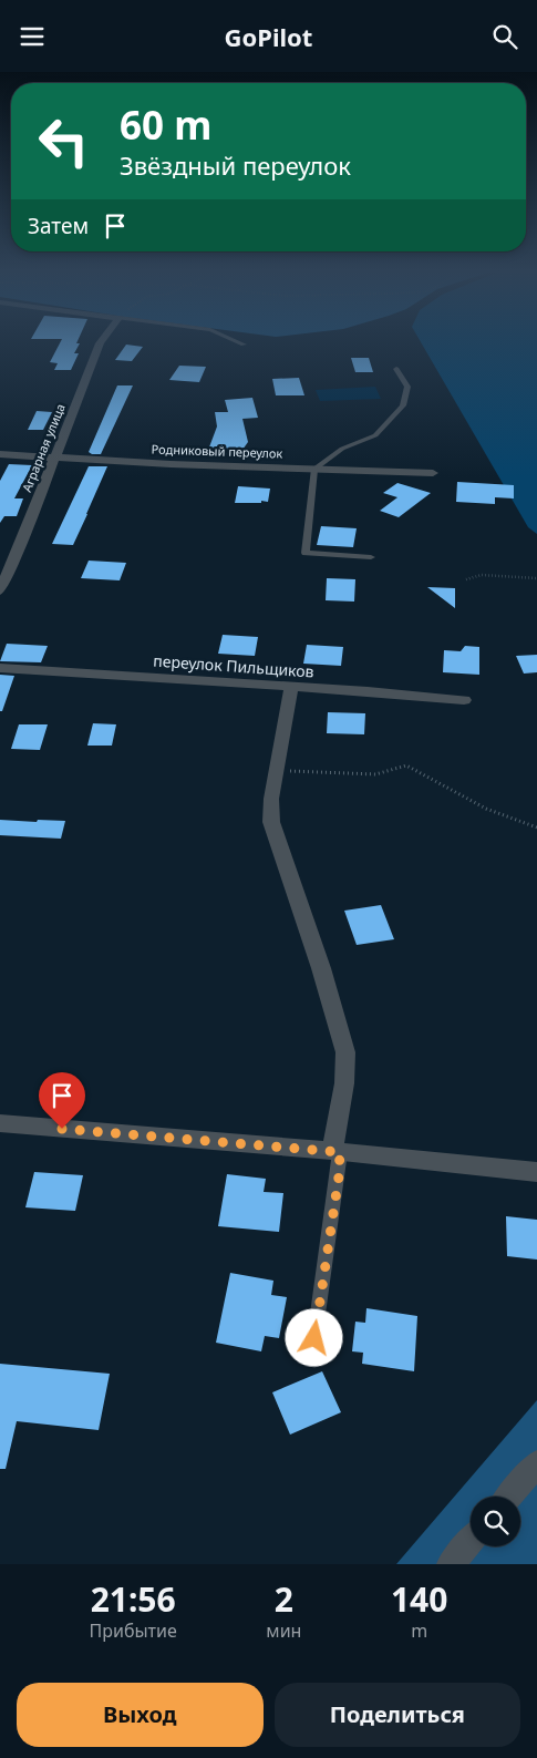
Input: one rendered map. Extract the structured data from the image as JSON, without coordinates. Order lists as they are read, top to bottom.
{
  "streets": {
    "street": ["Аграрная улица", "Родниковый переулок", "переулок Пильщиков"]
  },
  "crossings": [
    ["Аграрная улица", "Родниковый переулок"]
  ],
  "page": {
    "header": "GoPilot",
    "turn": ["60 m", "Звёздный переулок"],
    "then": "Затем",
    "eta": [
      "21:56",
      "Прибытие",
      "2",
      "мин",
      "140",
      "m"
    ],
    "buttons": ["Выход", "Поделиться"]
  }
}
